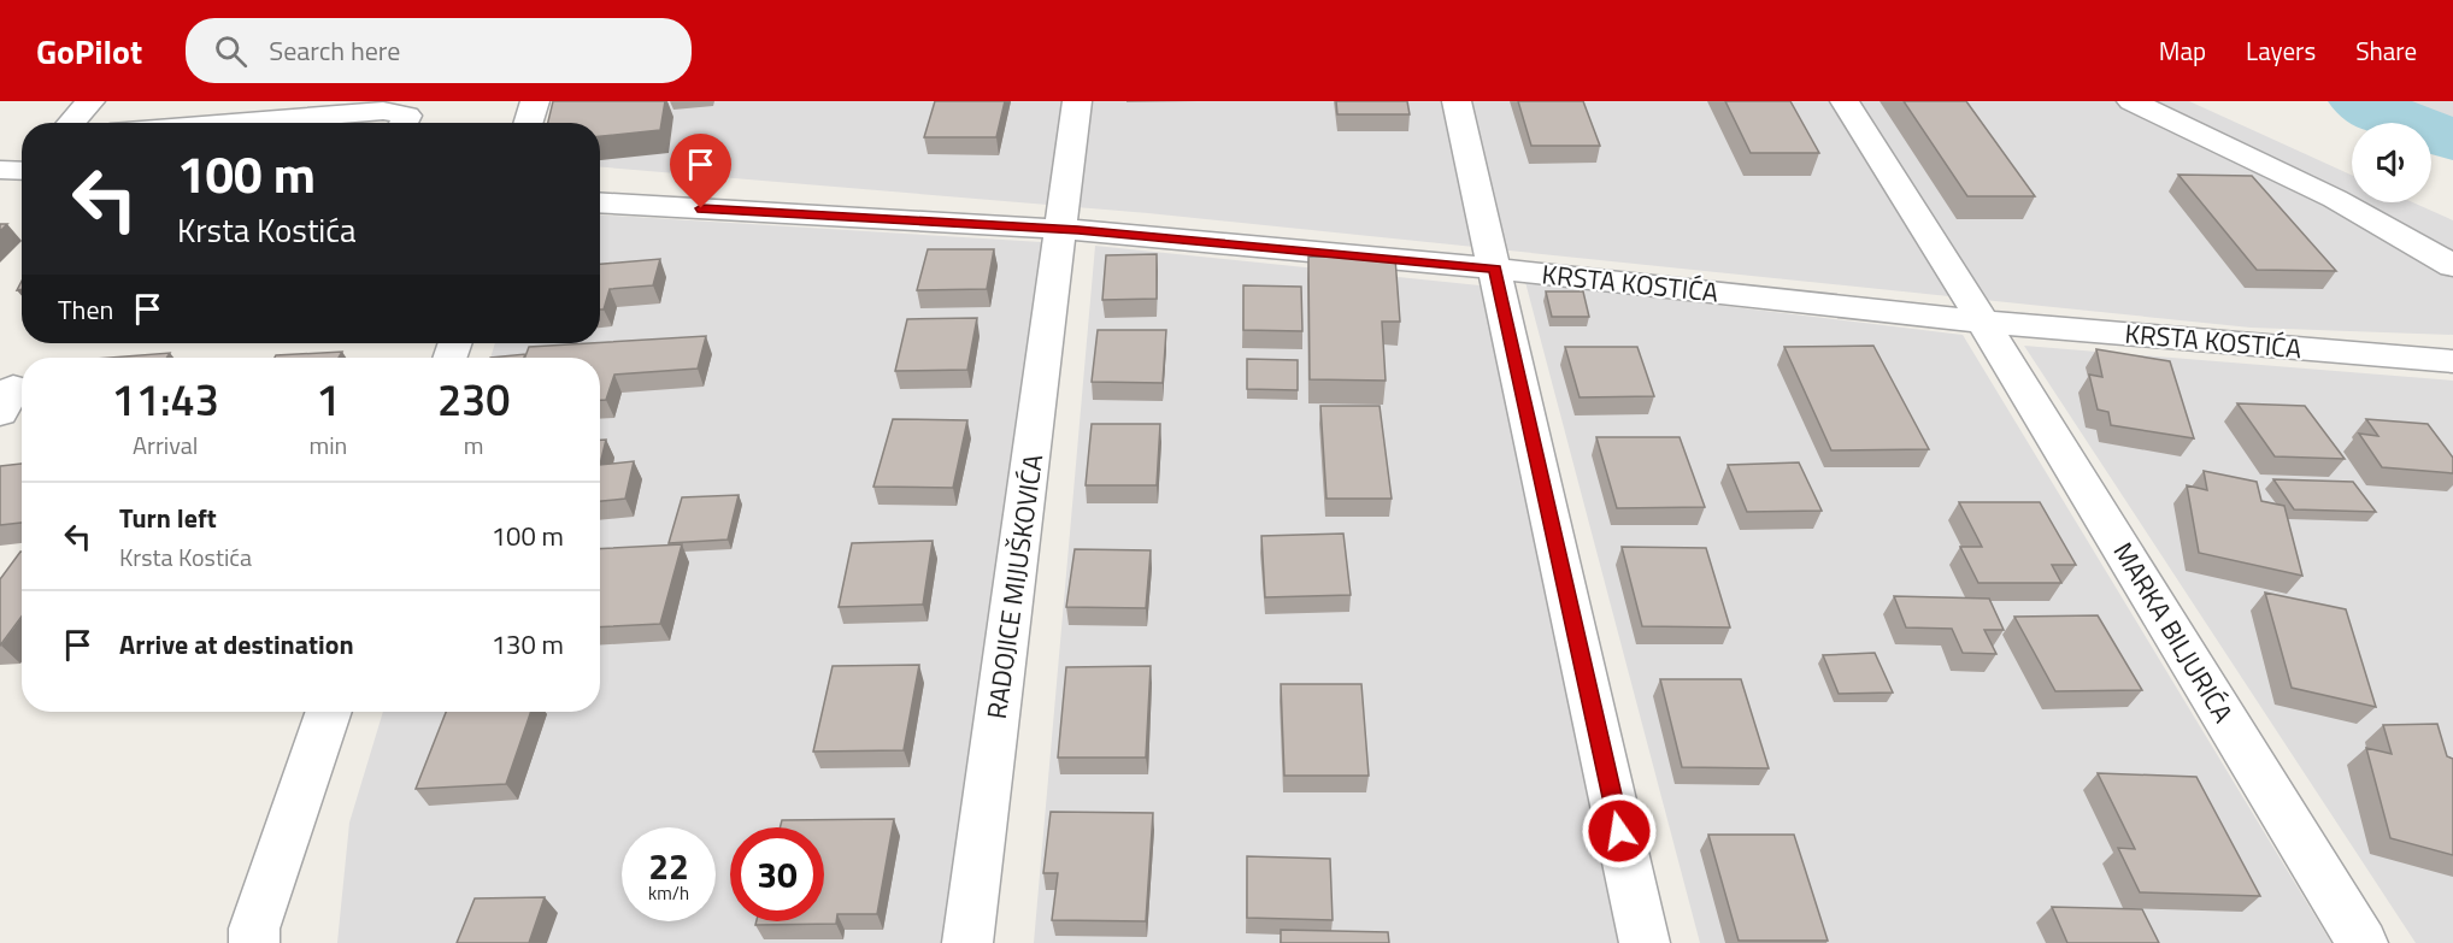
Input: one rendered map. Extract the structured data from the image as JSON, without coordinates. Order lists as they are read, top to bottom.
{
  "streets": {
    "street": ["KRSTA KOSTIĆA", "RADOJICE MIJUŠKOVIĆA", "MARKA BILJURIĆA"]
  },
  "crossings": [
    ["KRSTA KOSTIĆA", "RADOJICE MIJUŠKOVIĆA"],
    ["KRSTA KOSTIĆA", "MARKA BILJURIĆA"]
  ],
  "page": {
    "header": "GoPilot",
    "search": "Search here",
    "nav": ["Map", "Layers", "Share"],
    "turn": ["100 m", "Krsta Kostića"],
    "then": "Then",
    "eta": [
      "11:43",
      "Arrival",
      "1",
      "min",
      "230",
      "m"
    ],
    "list": [
      {
        "name": "Turn left",
        "note": "Krsta Kostića",
        "value": "100 m"
      },
      {
        "name": "Arrive at destination",
        "value": "130 m"
      }
    ],
    "speed": "22 km/h",
    "limit": "30"
  }
}
